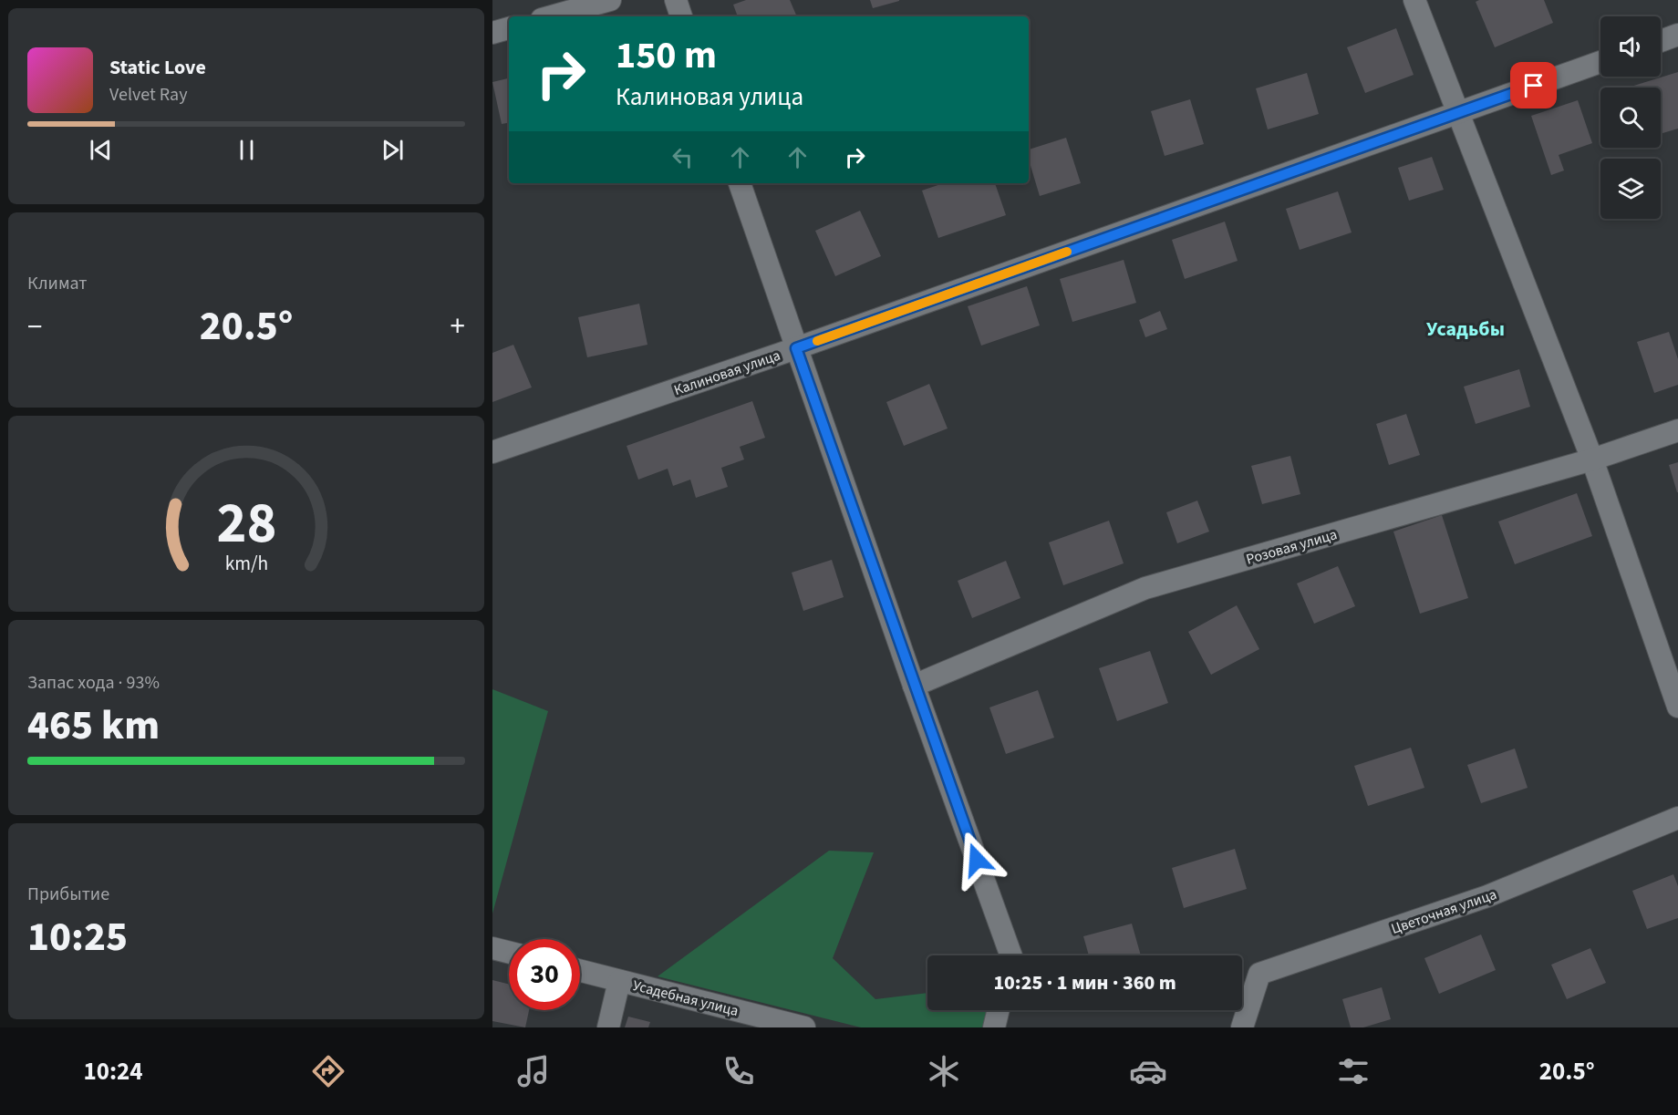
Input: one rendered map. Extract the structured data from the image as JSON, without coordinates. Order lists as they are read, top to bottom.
{
  "streets": {
    "street": [
      "Калиновая улица",
      "Розовая улица",
      "Цветочная улица",
      "Усадебная улица"
    ]
  },
  "districts": ["Усадьбы"],
  "page": {
    "turn": ["150 m", "Калиновая улица"],
    "song": ["Static Love", "Velvet Ray"],
    "tile": [
      "Климат",
      ["Запас хода · 93%", "465 km"],
      ["Прибытие", "10:25"]
    ],
    "heat": ["−", "20.5°", "+"],
    "limit": "30",
    "trip": "10:25 · 1 мин · 360 m",
    "tabs": ["10:24", "20.5°"],
    "gauge": ["28", "km/h"]
  }
}
